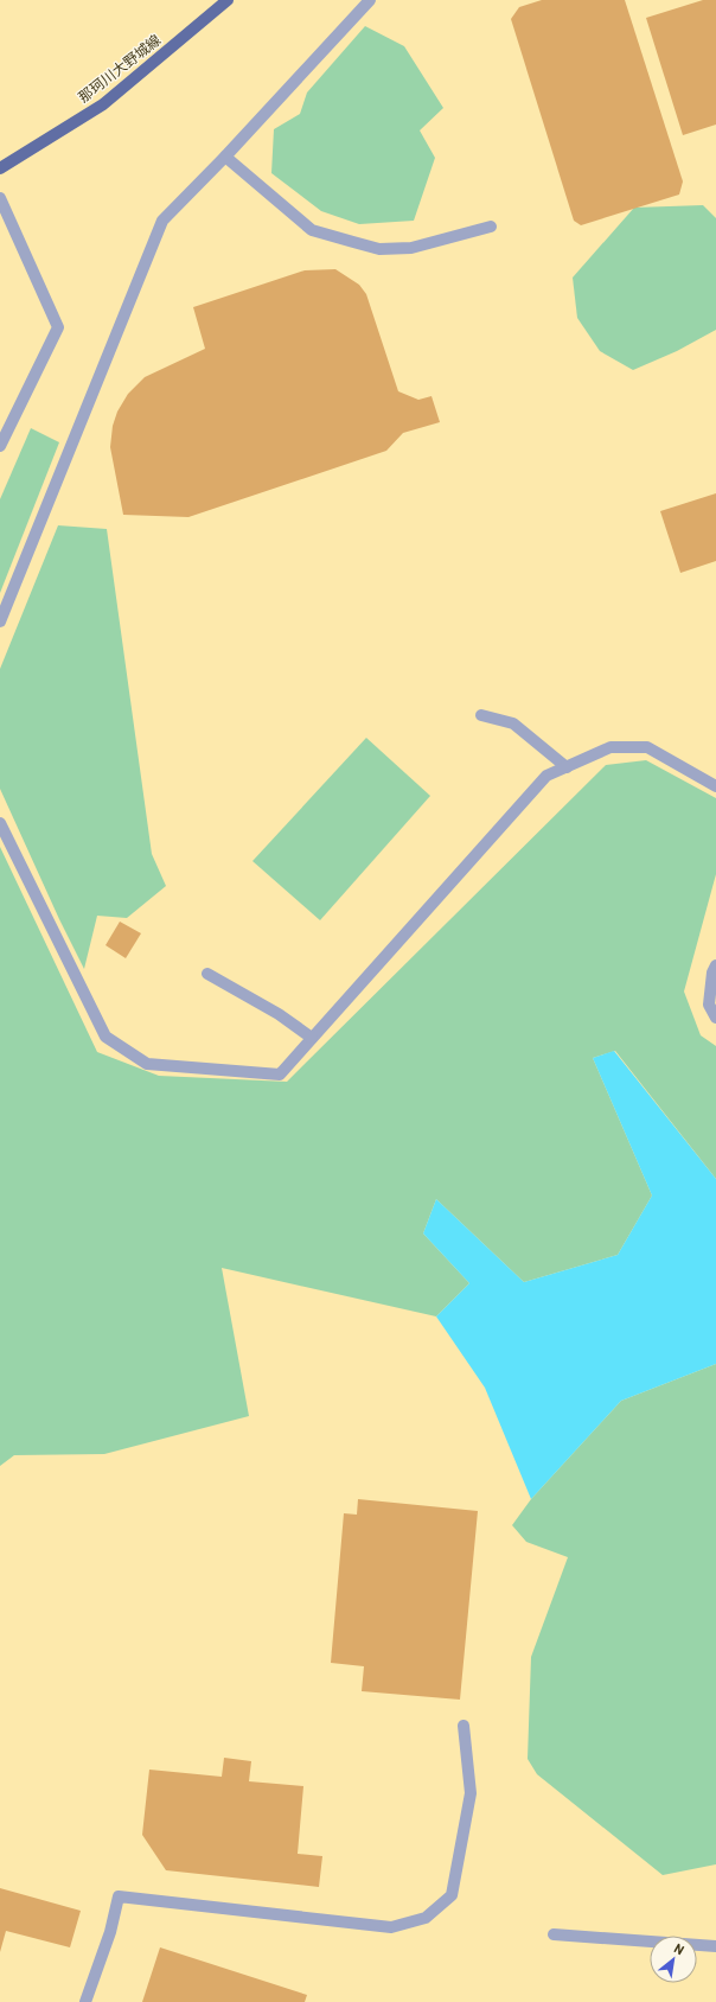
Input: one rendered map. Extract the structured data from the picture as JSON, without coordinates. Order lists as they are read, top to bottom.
{
  "streets": {
    "main road": ["那珂川大野城線"]
  },
  "north": "top right"
}
